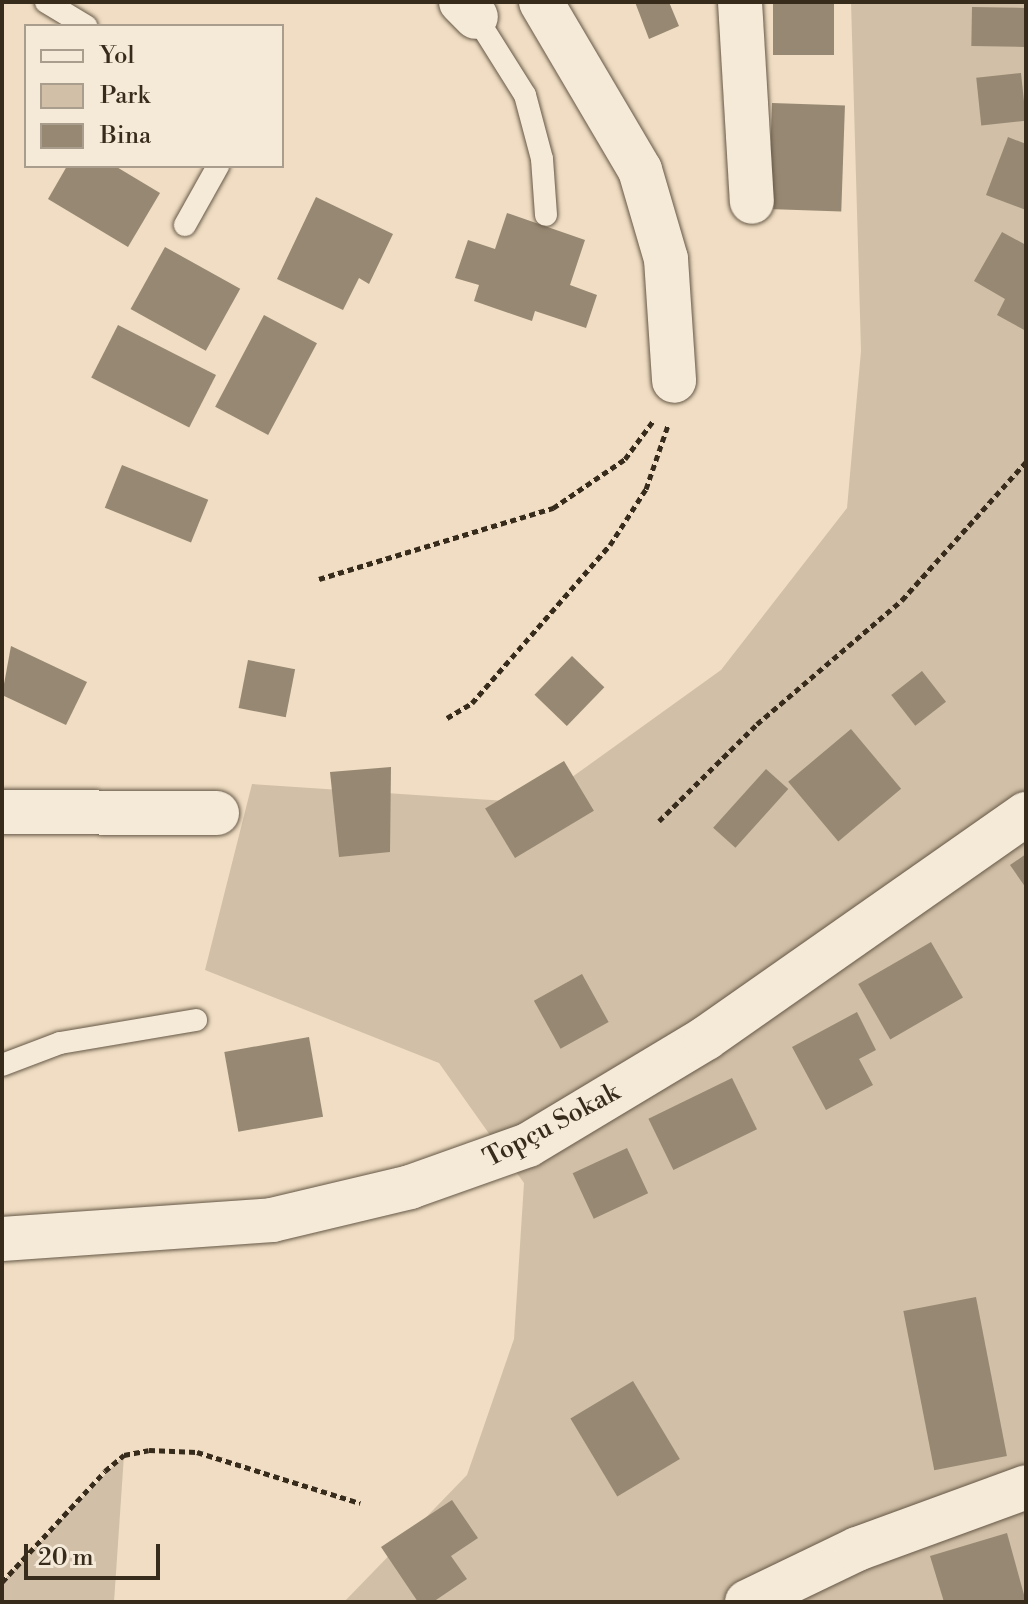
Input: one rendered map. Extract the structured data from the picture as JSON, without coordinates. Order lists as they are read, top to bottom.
{
  "streets": {
    "street": ["Topçu Sokak"]
  },
  "legend": ["Yol", "Park", "Bina"],
  "scale_bar": "20 m"
}
